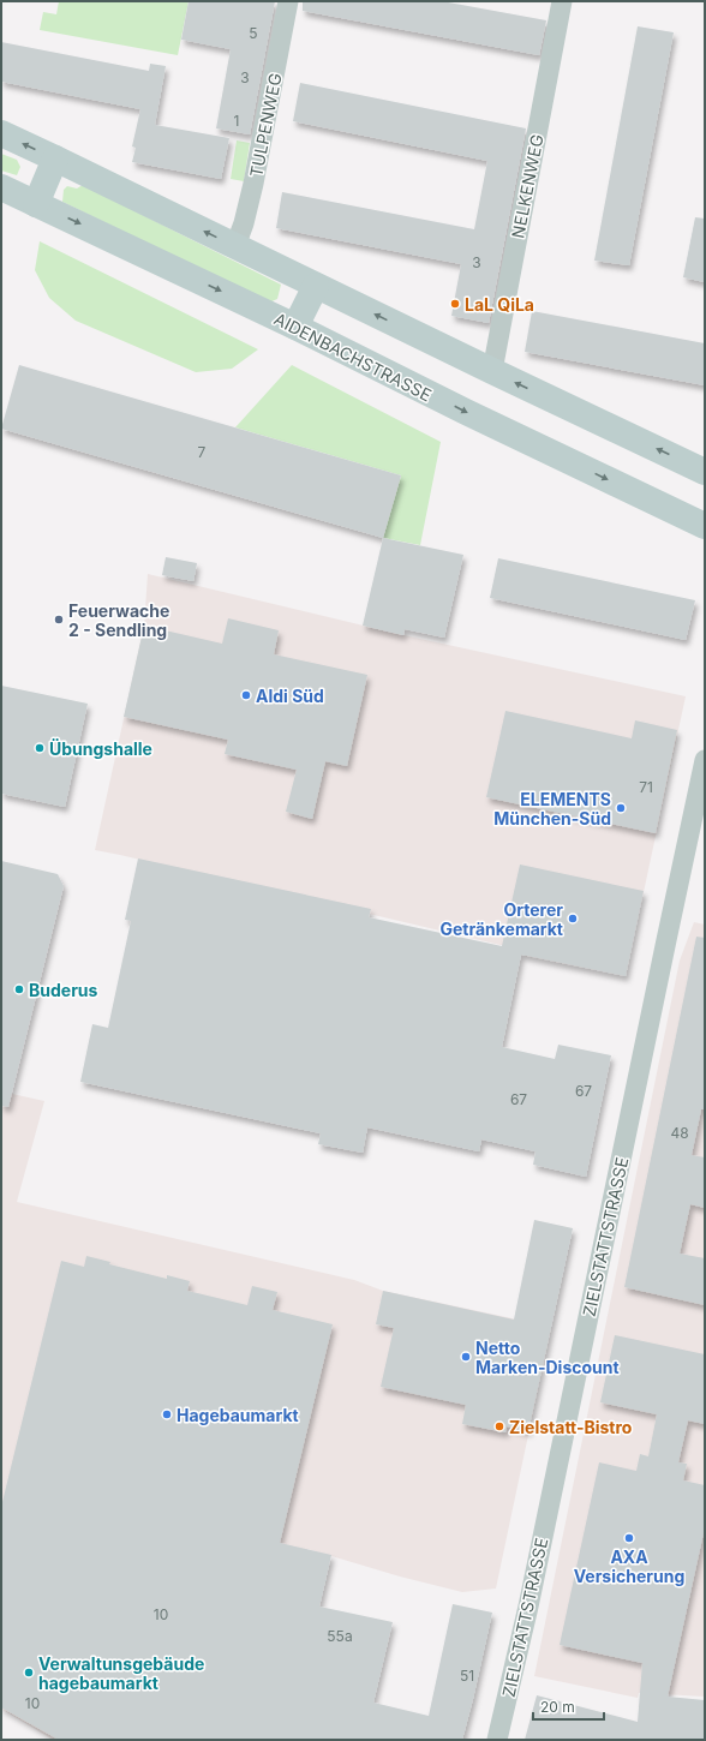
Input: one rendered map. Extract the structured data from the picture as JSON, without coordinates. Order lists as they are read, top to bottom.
{
  "streets": {
    "main road": ["AIDENBACHSTRASSE"],
    "street": ["TULPENWEG", "NELKENWEG", "ZIELSTATTSTRASSE"]
  },
  "places": [
    "LaL QiLa",
    "Feuerwache 2 - Sendling",
    "Aldi Süd",
    "Übungshalle",
    "ELEMENTS München-Süd",
    "Orterer Getränkemarkt",
    "Buderus",
    "Netto Marken-Discount",
    "Hagebaumarkt",
    "Zielstatt-Bistro",
    "AXA Versicherung",
    "Verwaltunsgebäude hagebaumarkt"
  ],
  "house_numbers": [
    "5",
    "3",
    "1",
    "3",
    "7",
    "71",
    "67",
    "67",
    "48",
    "10",
    "55a",
    "51",
    "10"
  ],
  "scale_bar": "20 m"
}
